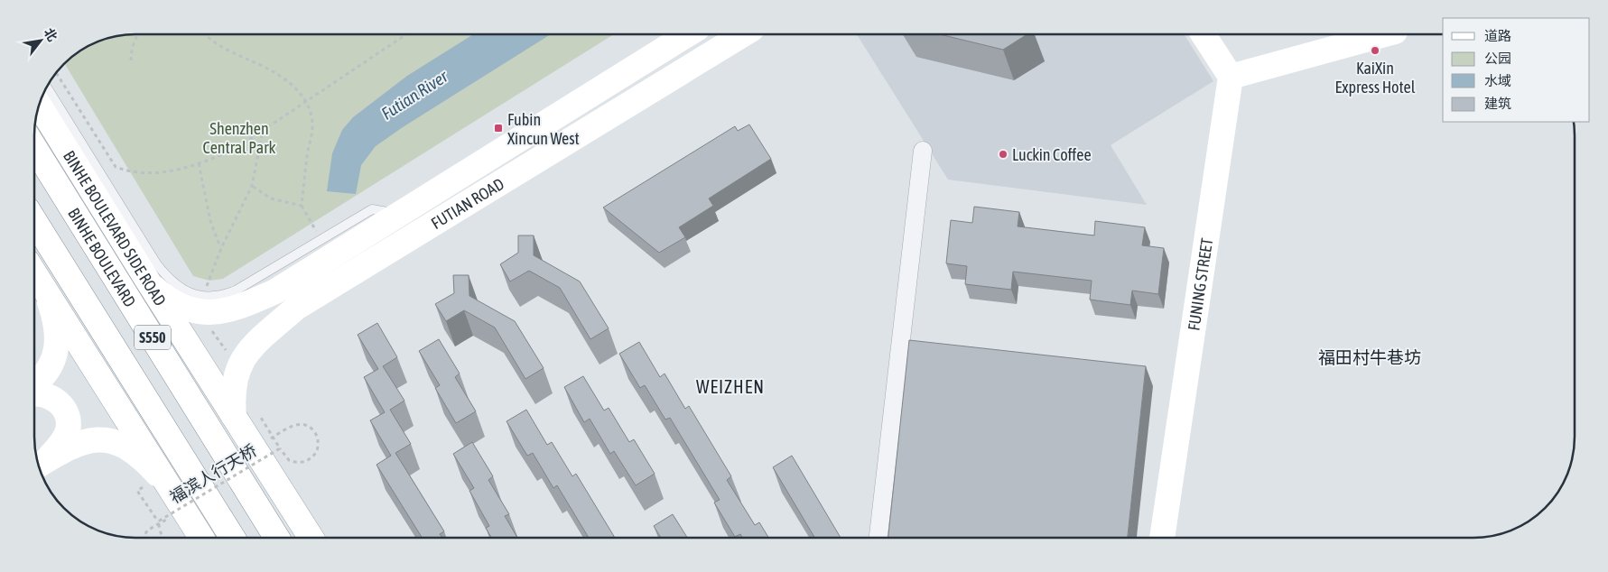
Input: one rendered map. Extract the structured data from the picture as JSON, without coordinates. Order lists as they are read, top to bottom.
{
  "streets": {
    "main road": [
      "FUTIAN ROAD",
      "BINHE BOULEVARD SIDE ROAD",
      "BINHE BOULEVARD",
      "FUNING STREET",
      "S550"
    ],
    "path": ["福滨人行天桥"]
  },
  "crossings": [
    ["FUTIAN ROAD", "BINHE BOULEVARD SIDE ROAD"]
  ],
  "districts": ["福田村牛巷坊", "WEIZHEN"],
  "water": ["Futian River"],
  "parks": ["Shenzhen Central Park"],
  "places": {
    "other": ["KaiXin Express Hotel", "Luckin Coffee"],
    "transit": ["Fubin Xincun West"]
  },
  "legend": [
    "道路",
    "公园",
    "水域",
    "建筑"
  ],
  "north": "top right"
}
